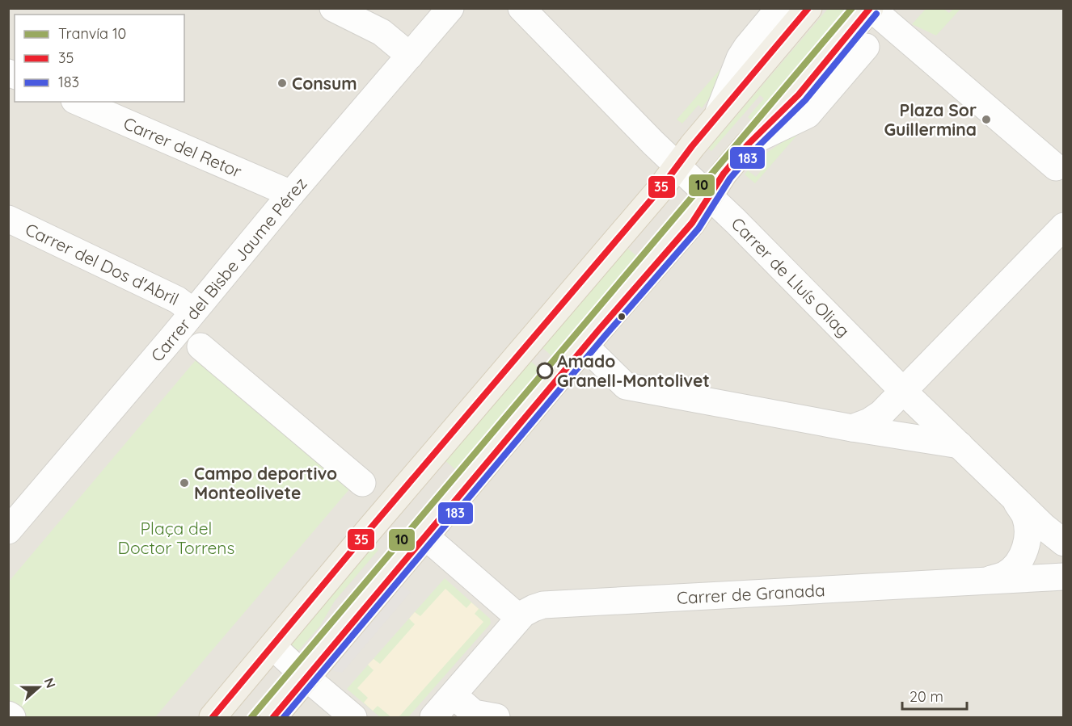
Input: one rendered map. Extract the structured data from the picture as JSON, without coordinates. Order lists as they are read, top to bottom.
{
  "streets": {
    "street": [
      "Carrer del Retor",
      "Carrer del Dos d'Abril",
      "Carrer del Bisbe Jaume Pérez",
      "Carrer de Lluís Oliag",
      "Carrer de Granada"
    ]
  },
  "crossings": [
    ["Carrer del Retor", "Carrer del Bisbe Jaume Pérez"],
    ["Carrer del Dos d'Abril", "Carrer del Bisbe Jaume Pérez"],
    ["Carrer de Lluís Oliag", "Carrer de Granada"]
  ],
  "parks": ["Plaça del Doctor Torrens"],
  "places": [
    "Consum",
    "Plaza Sor Guillermina",
    "Amado Granell-Montolivet",
    "Campo deportivo Monteolivete"
  ],
  "lines": ["tram line 10", "transit line 35", "transit line 183"],
  "legend": ["Tranvía 10", "35", "183"],
  "scale_bar": "20 m",
  "north": "right"
}
